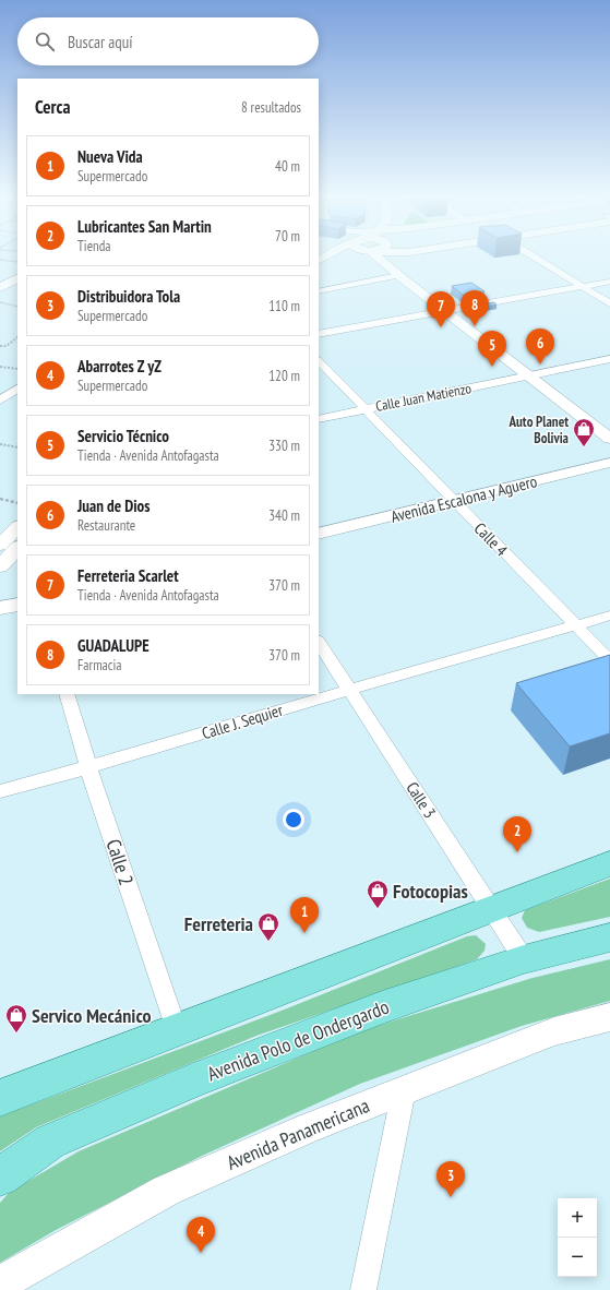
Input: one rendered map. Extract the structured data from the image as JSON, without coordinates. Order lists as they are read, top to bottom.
{
  "streets": {
    "main road": ["Avenida Polo de Ondergardo"],
    "street": [
      "Calle Juan Matienzo",
      "Avenida Escalona y Aguero",
      "Calle 4",
      "Calle J. Sequier",
      "Calle 3",
      "Calle 2",
      "Avenida Panamericana"
    ]
  },
  "crossings": [
    ["Calle Juan Matienzo", "Calle 4"],
    ["Avenida Escalona y Aguero", "Calle 4"],
    ["Calle 4", "Calle J. Sequier"],
    ["Calle J. Sequier", "Calle 3"],
    ["Calle J. Sequier", "Calle 2"],
    ["Calle 3", "Avenida Polo de Ondergardo"]
  ],
  "places": {
    "shop": [
      "Auto Planet Bolivia",
      "Fotocopias",
      "Ferreteria",
      "Servico Mecánico"
    ]
  },
  "page": {
    "search": "Buscar aquí",
    "heading": ["Cerca", "8 resultados"],
    "list": [
      {
        "mark": "1",
        "name": "Nueva Vida",
        "note": "Supermercado",
        "value": "40 m"
      },
      {
        "mark": "2",
        "name": "Lubricantes San Martin",
        "note": "Tienda",
        "value": "70 m"
      },
      {
        "mark": "3",
        "name": "Distribuidora Tola",
        "note": "Supermercado",
        "value": "110 m"
      },
      {
        "mark": "4",
        "name": "Abarrotes Z yZ",
        "note": "Supermercado",
        "value": "120 m"
      },
      {
        "mark": "5",
        "name": "Servicio Técnico",
        "note": "Tienda · Avenida Antofagasta",
        "value": "330 m"
      },
      {
        "mark": "6",
        "name": "Juan de Dios",
        "note": "Restaurante",
        "value": "340 m"
      },
      {
        "mark": "7",
        "name": "Ferreteria Scarlet",
        "note": "Tienda · Avenida Antofagasta",
        "value": "370 m"
      },
      {
        "mark": "8",
        "name": "GUADALUPE",
        "note": "Farmacia",
        "value": "370 m"
      }
    ],
    "pins": [
      "8",
      "7",
      "6",
      "5",
      "2",
      "1",
      "3",
      "4"
    ],
    "map_buttons": ["+", "−"]
  }
}
